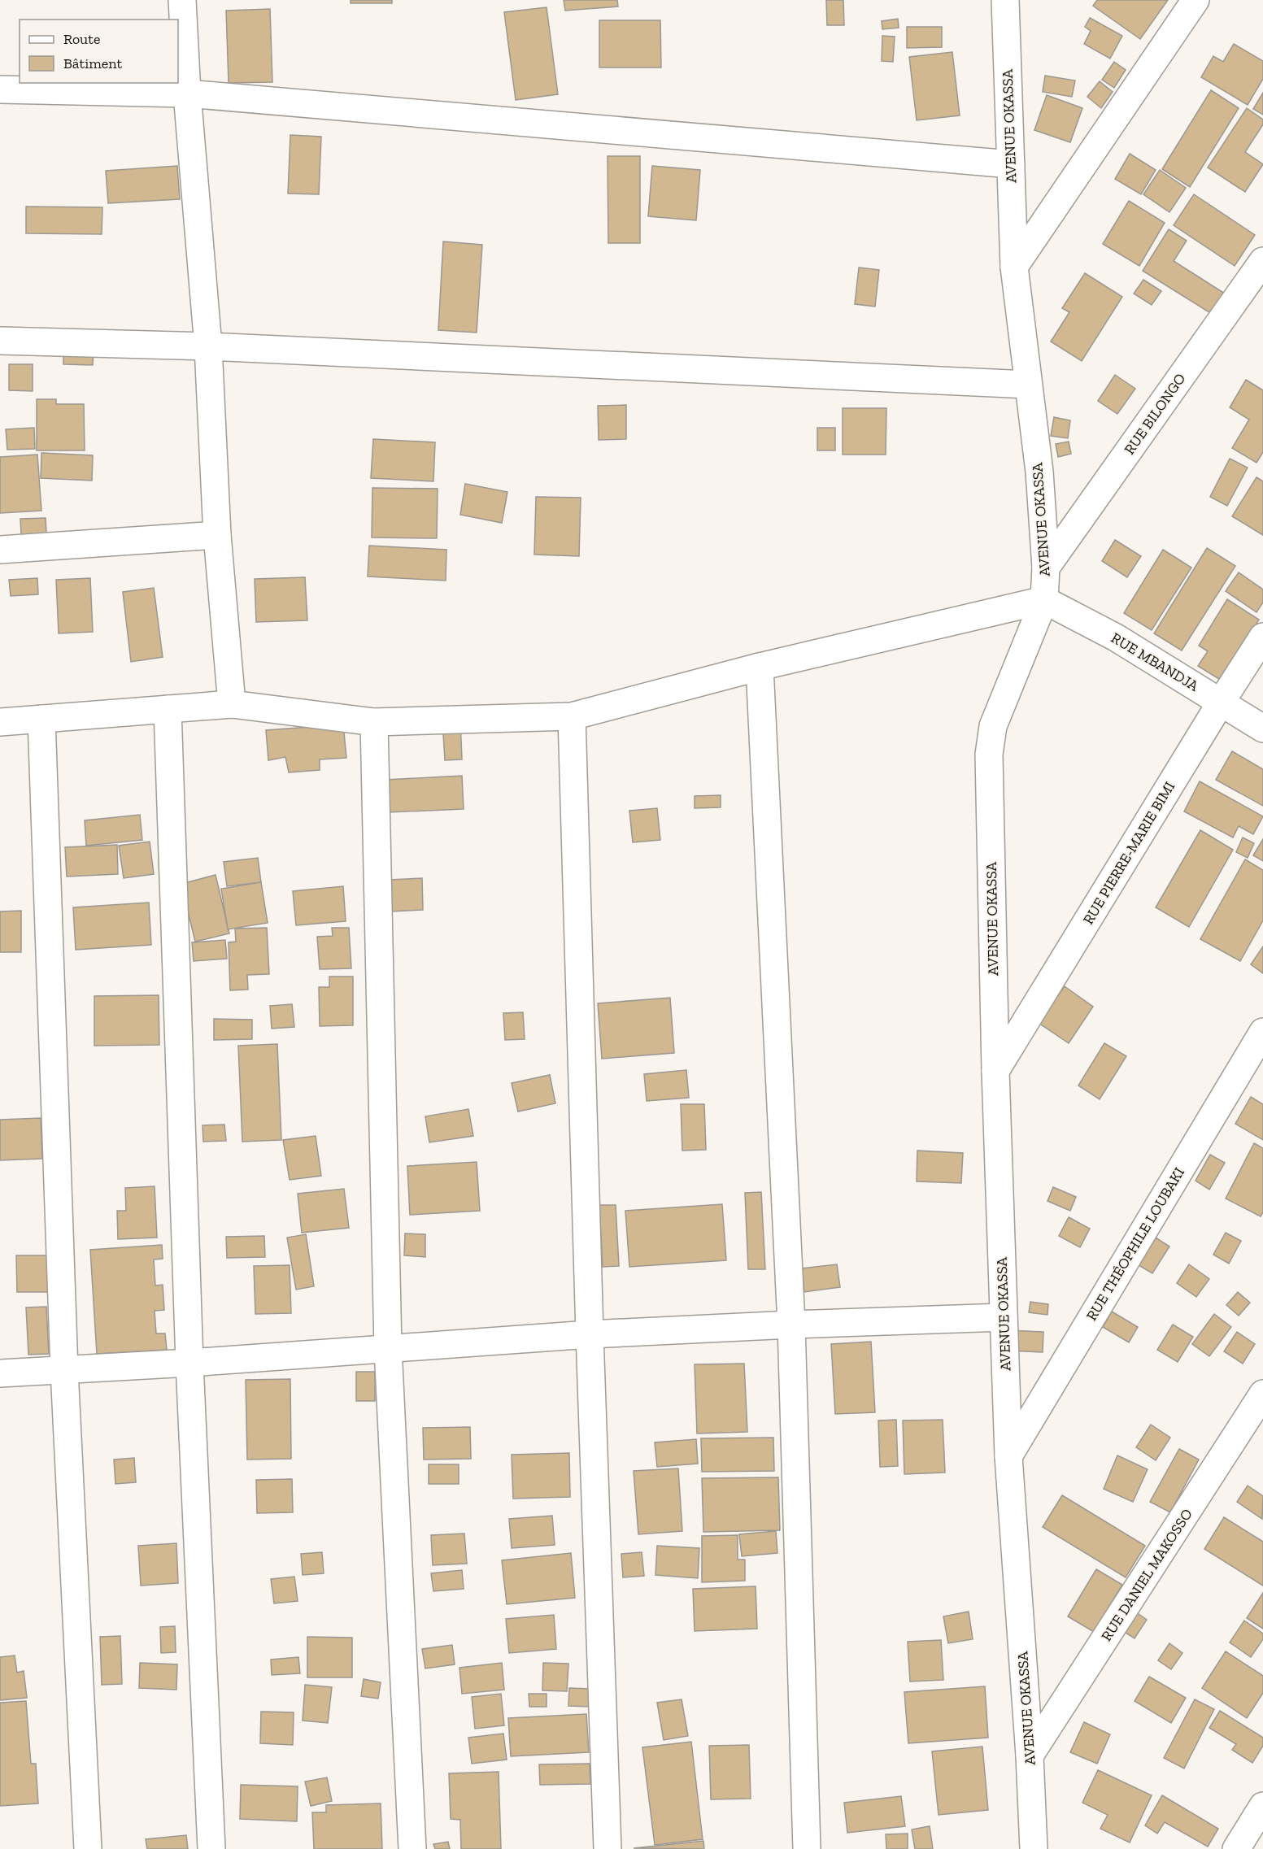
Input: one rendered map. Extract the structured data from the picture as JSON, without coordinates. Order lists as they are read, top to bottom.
{
  "streets": {
    "street": [
      "AVENUE OKASSA",
      "RUE BILONGO",
      "RUE MBANDJA",
      "RUE PIERRE-MARIE BIMI",
      "RUE THÉOPHILE LOUBAKI",
      "RUE DANIEL MAKOSSO"
    ]
  },
  "crossings": [
    ["AVENUE OKASSA", "RUE BILONGO"],
    ["AVENUE OKASSA", "RUE MBANDJA"],
    ["AVENUE OKASSA", "RUE PIERRE-MARIE BIMI"],
    ["AVENUE OKASSA", "RUE THÉOPHILE LOUBAKI"],
    ["AVENUE OKASSA", "RUE DANIEL MAKOSSO"],
    ["RUE MBANDJA", "RUE PIERRE-MARIE BIMI"]
  ],
  "legend": ["Route", "Bâtiment"]
}
